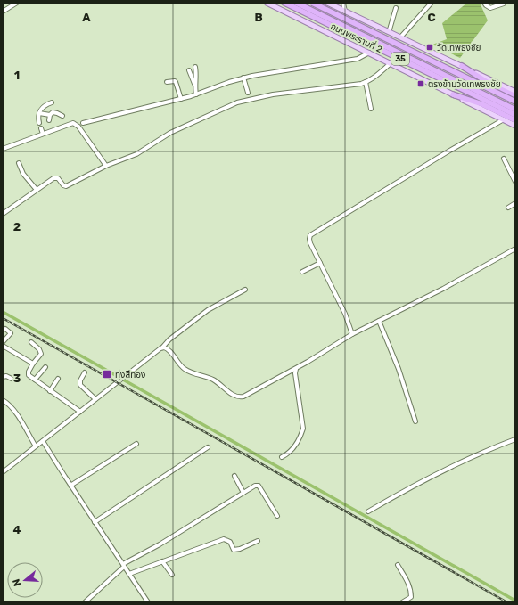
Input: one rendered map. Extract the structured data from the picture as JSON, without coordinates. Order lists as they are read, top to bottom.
{
  "streets": {
    "highway": ["ถนนพระรามที่ 2", "35"]
  },
  "places": {
    "transit": ["วัดเทพธงชัย", "ตรงข้ามวัดเทพธงชัย", "ทุ่งสีทอง"]
  },
  "north": "left",
  "grid": {
    "columns": ["A", "B", "C"],
    "rows": [
      "1",
      "2",
      "3",
      "4"
    ]
  }
}
